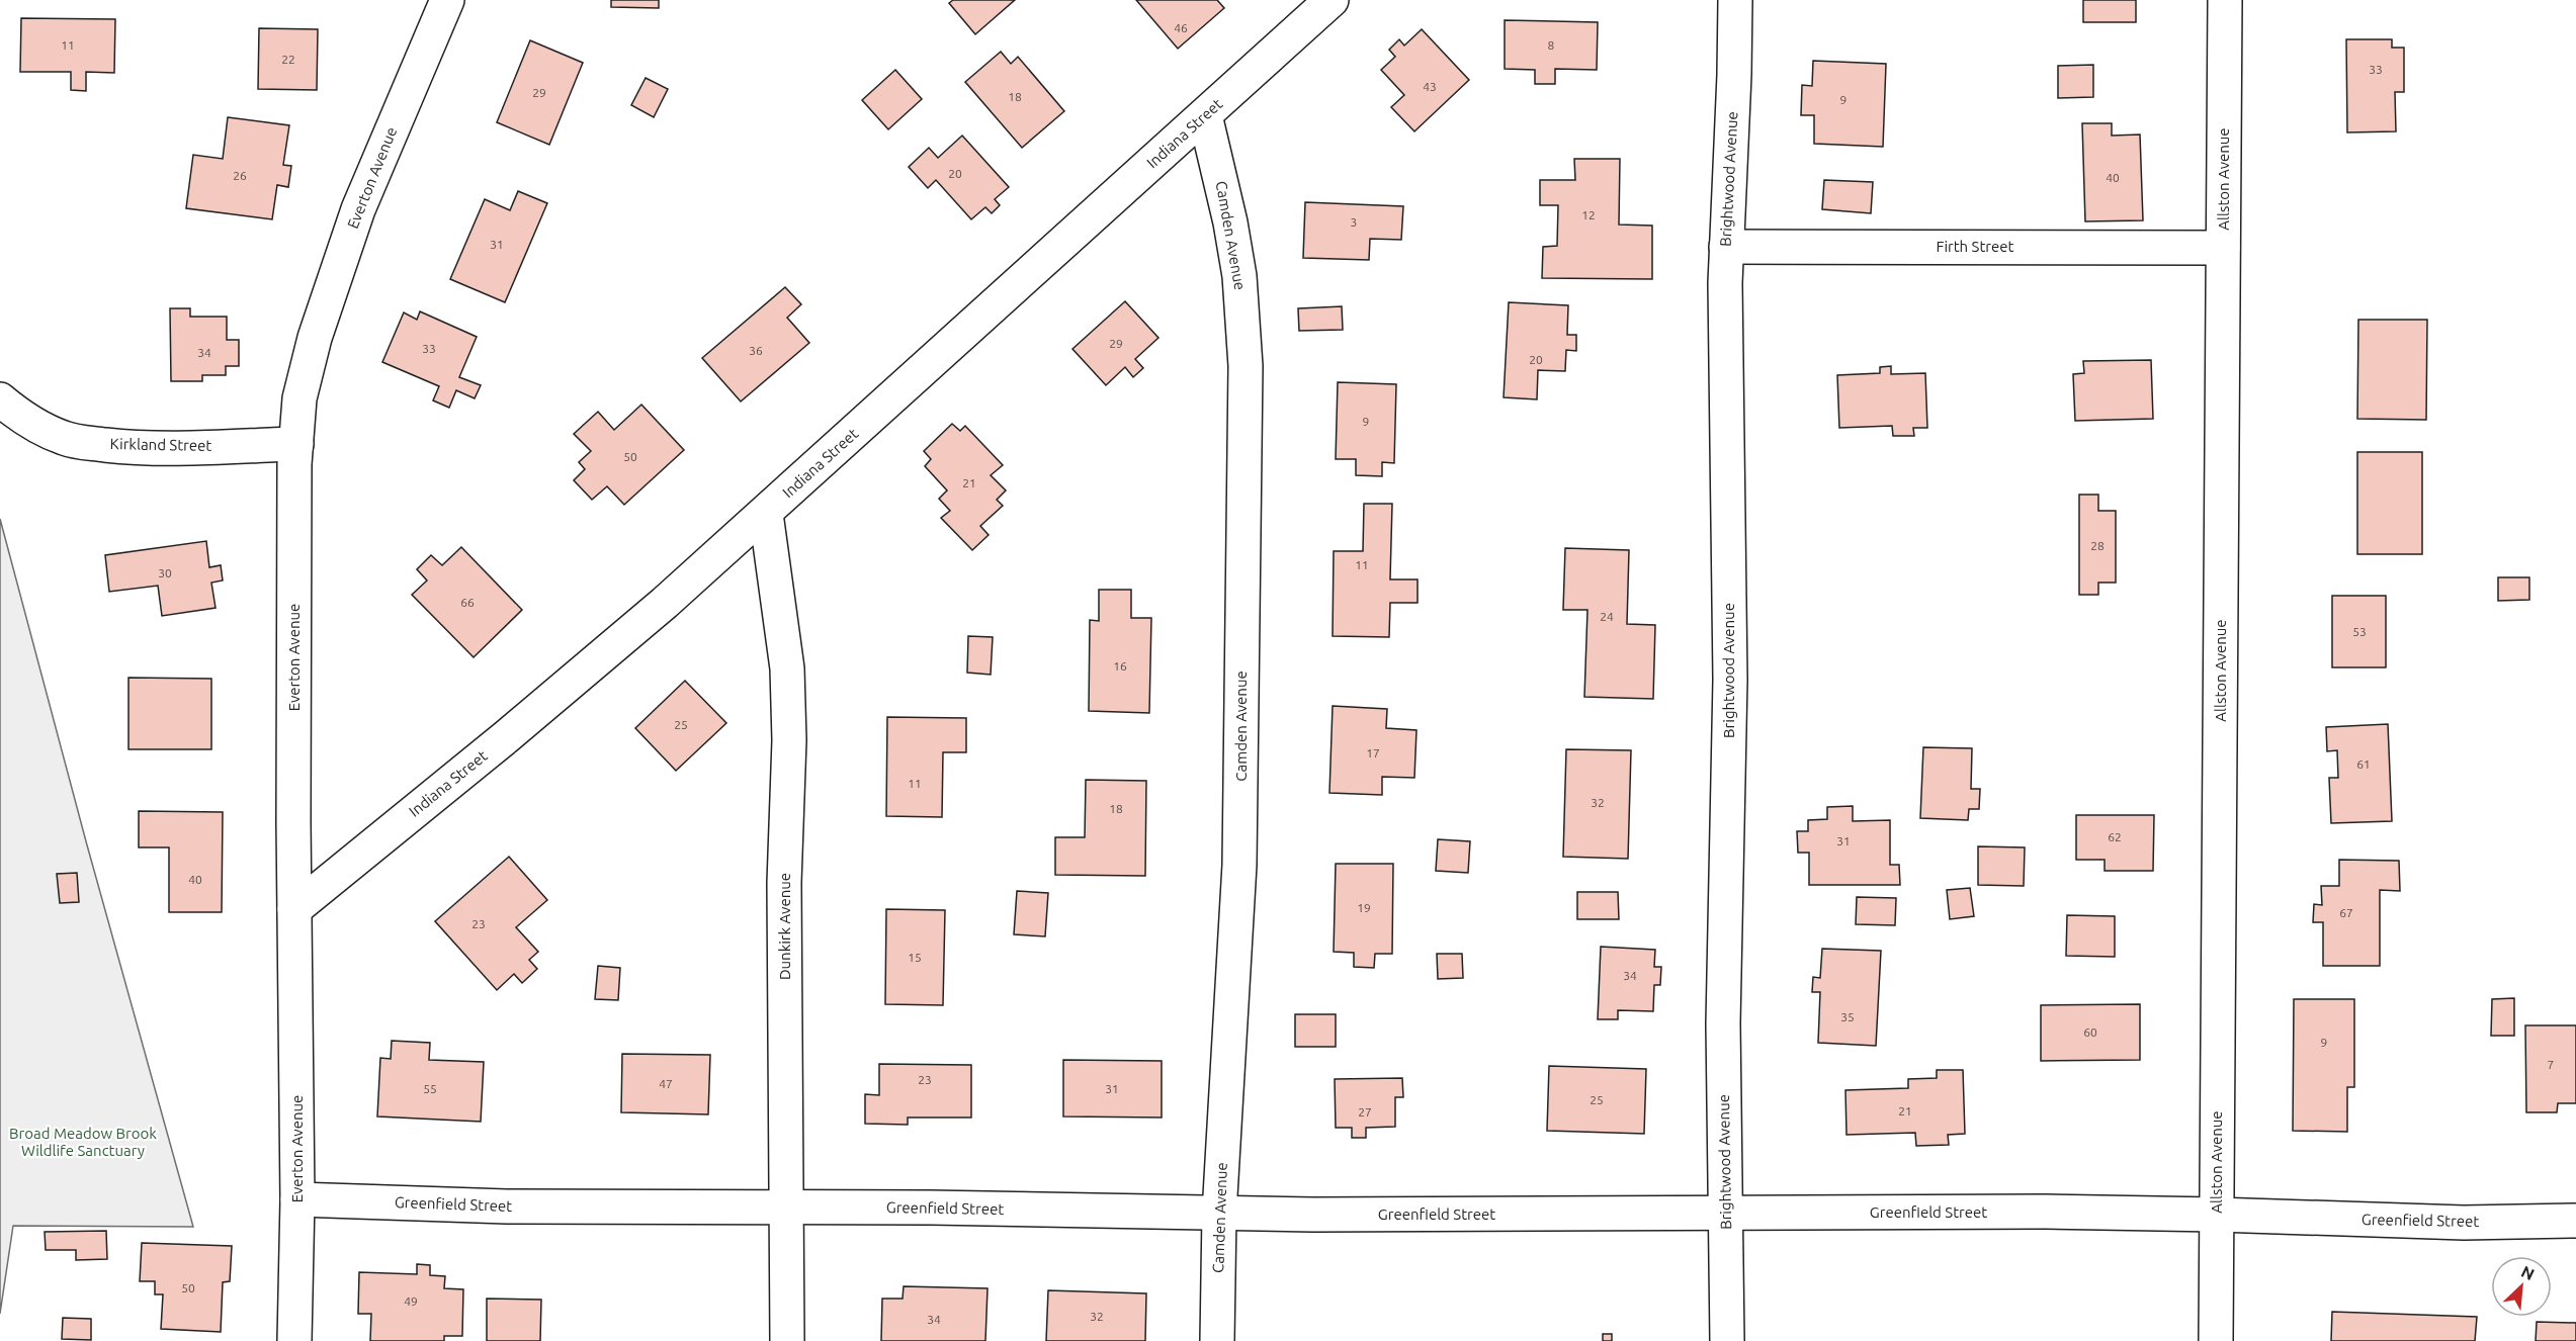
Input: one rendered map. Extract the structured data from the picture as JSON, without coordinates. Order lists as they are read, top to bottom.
{
  "streets": {
    "street": [
      "Indiana Street",
      "Everton Avenue",
      "Brightwood Avenue",
      "Allston Avenue",
      "Camden Avenue",
      "Firth Street",
      "Kirkland Street",
      "Dunkirk Avenue",
      "Greenfield Street"
    ]
  },
  "crossings": [
    ["Indiana Street", "Everton Avenue"],
    ["Indiana Street", "Camden Avenue"],
    ["Indiana Street", "Dunkirk Avenue"],
    ["Everton Avenue", "Kirkland Street"],
    ["Everton Avenue", "Greenfield Street"],
    ["Brightwood Avenue", "Firth Street"],
    ["Brightwood Avenue", "Greenfield Street"],
    ["Allston Avenue", "Firth Street"],
    ["Allston Avenue", "Greenfield Street"],
    ["Camden Avenue", "Greenfield Street"],
    ["Dunkirk Avenue", "Greenfield Street"]
  ],
  "parks": ["Broad Meadow Brook Wildlife Sanctuary"],
  "house_numbers": [
    "46",
    "11",
    "8",
    "22",
    "33",
    "43",
    "29",
    "18",
    "9",
    "20",
    "26",
    "40",
    "12",
    "3",
    "31",
    "29",
    "33",
    "36",
    "34",
    "20",
    "9",
    "50",
    "21",
    "28",
    "11",
    "30",
    "66",
    "24",
    "53",
    "16",
    "25",
    "17",
    "61",
    "11",
    "32",
    "18",
    "62",
    "31",
    "40",
    "19",
    "67",
    "23",
    "15",
    "34",
    "35",
    "60",
    "9",
    "7",
    "23",
    "47",
    "55",
    "31",
    "25",
    "21",
    "27",
    "50",
    "49",
    "32",
    "34"
  ],
  "north": "top right"
}
